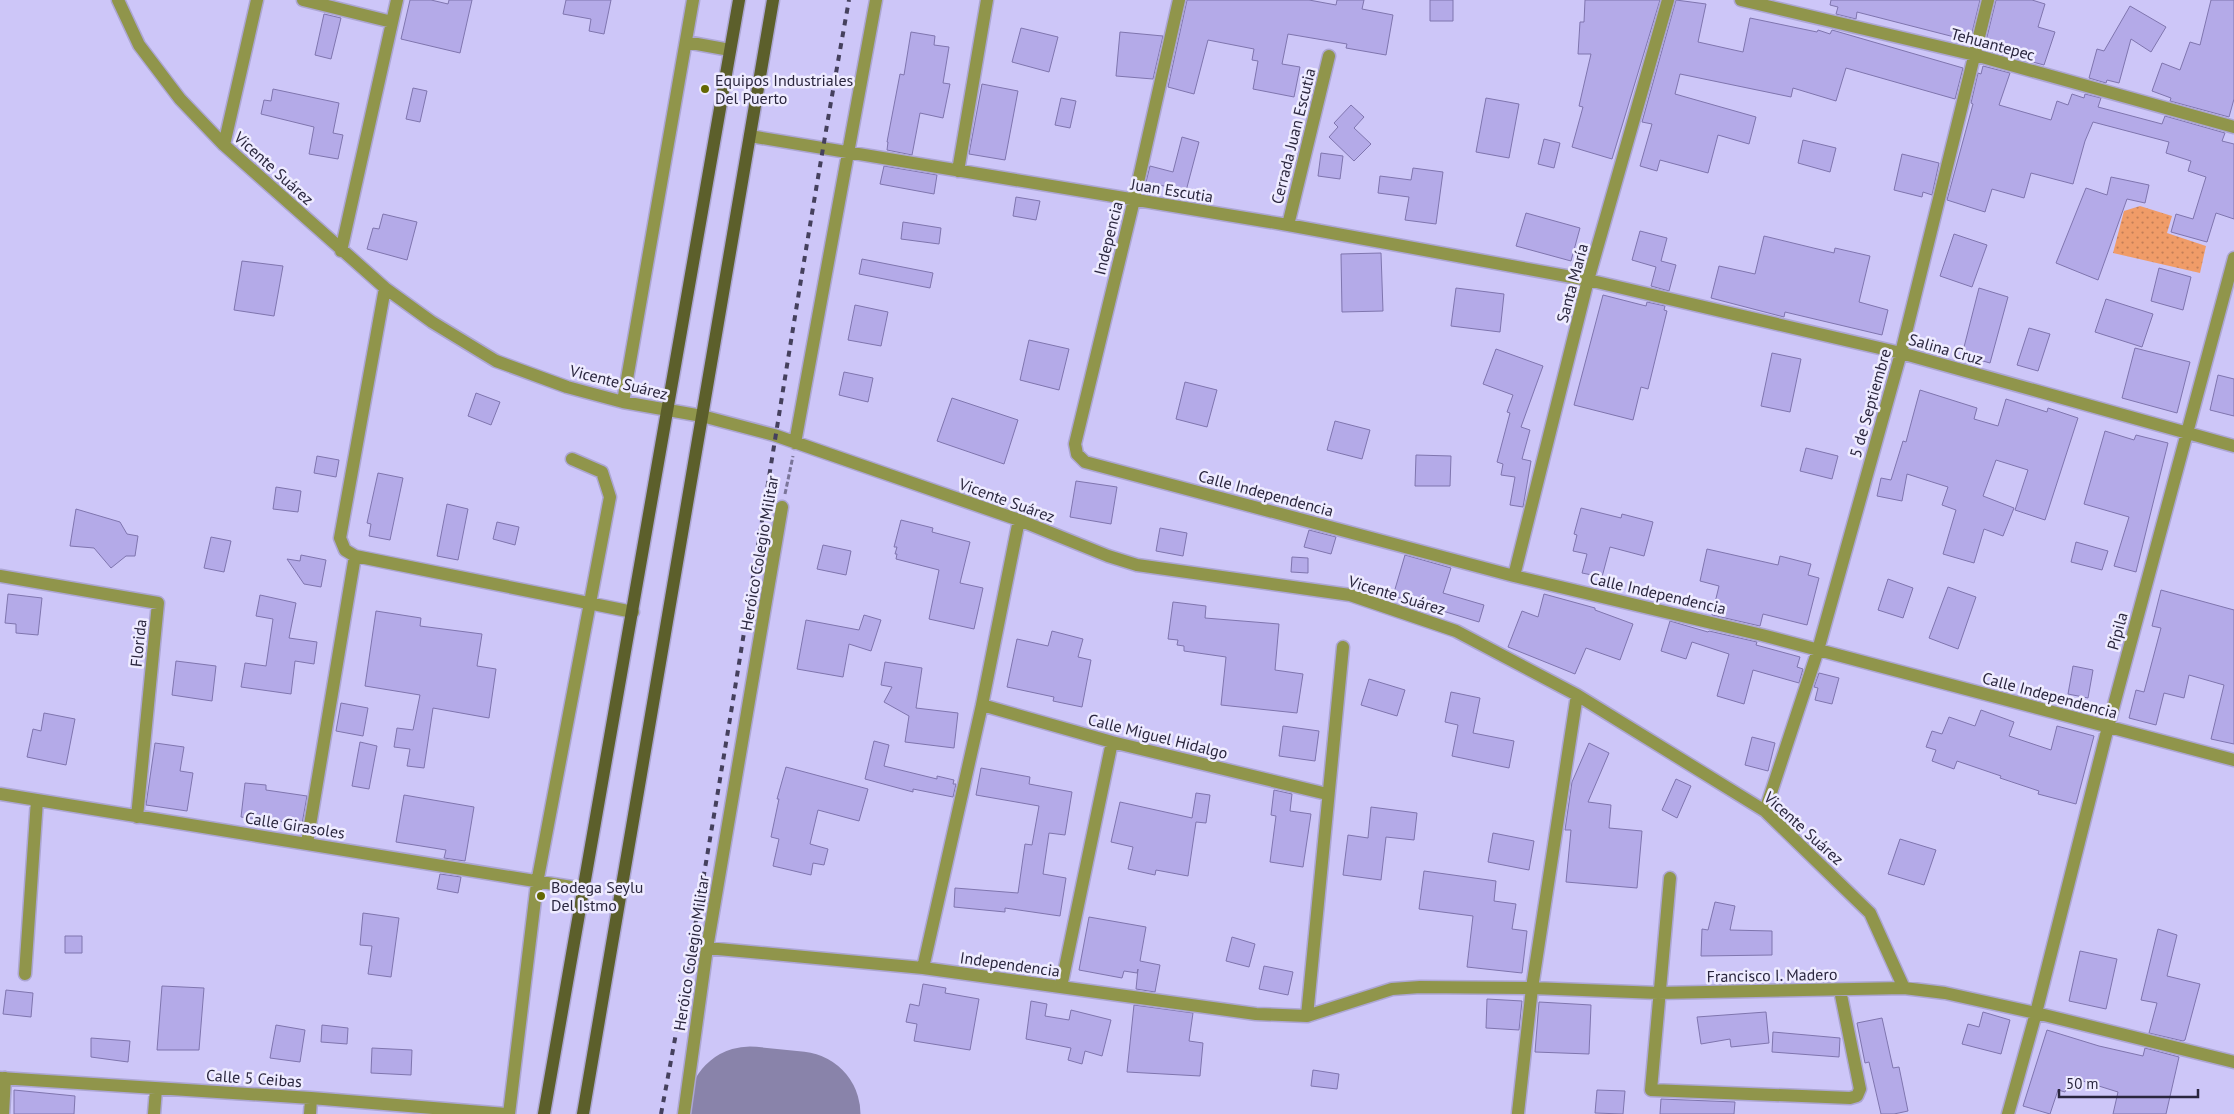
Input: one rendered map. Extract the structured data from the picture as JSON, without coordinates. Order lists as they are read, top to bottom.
{
  "streets": {
    "street": [
      "Tehuantepec",
      "Cerrada Juan Escutia",
      "Vicente Suárez",
      "Juan Escutia",
      "Indepencia",
      "Santa María",
      "Salina Cruz",
      "5 de Septiembre",
      "Calle Independencia",
      "Heróico Colegio Militar",
      "Pípila",
      "Florida",
      "Calle Miguel Hidalgo",
      "Calle Girasoles",
      "Independencia",
      "Francisco I. Madero",
      "Calle 5 Ceibas"
    ]
  },
  "crossings": [
    ["Tehuantepec", "5 de Septiembre"],
    ["Cerrada Juan Escutia", "Juan Escutia"],
    ["Vicente Suárez", "5 de Septiembre"],
    ["Vicente Suárez", "Heróico Colegio Militar"],
    ["Vicente Suárez", "Francisco I. Madero"],
    ["Juan Escutia", "Indepencia"],
    ["Juan Escutia", "Santa María"],
    ["Juan Escutia", "Salina Cruz"],
    ["Indepencia", "Calle Independencia"],
    ["Santa María", "Salina Cruz"],
    ["Santa María", "Calle Independencia"],
    ["Salina Cruz", "5 de Septiembre"],
    ["Salina Cruz", "Pípila"],
    ["5 de Septiembre", "Calle Independencia"],
    ["Calle Independencia", "Pípila"],
    ["Heróico Colegio Militar", "Independencia"],
    ["Pípila", "Francisco I. Madero"],
    ["Florida", "Calle Girasoles"],
    ["Independencia", "Francisco I. Madero"]
  ],
  "places": ["Equipos Industriales Del Puerto", "Bodega Seylu Del Istmo"],
  "scale_bar": "50 m"
}
